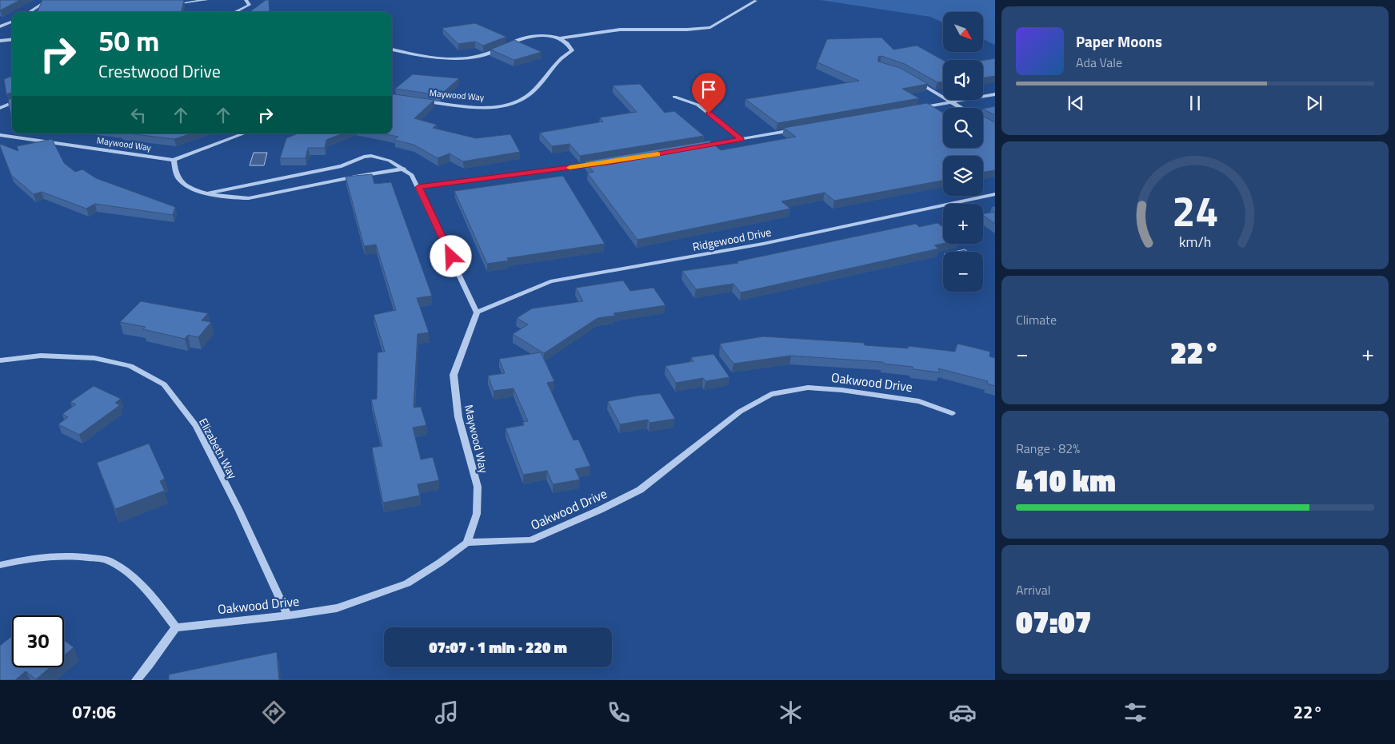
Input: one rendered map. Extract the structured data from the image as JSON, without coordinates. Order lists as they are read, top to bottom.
{
  "streets": {
    "street": [
      "Maywood Way",
      "Ridgewood Drive",
      "Oakwood Drive",
      "Elizabeth Way"
    ]
  },
  "crossings": [
    ["Maywood Way", "Ridgewood Drive"],
    ["Maywood Way", "Oakwood Drive"],
    ["Oakwood Drive", "Elizabeth Way"]
  ],
  "north": "bottom right",
  "page": {
    "map_buttons": ["+", "−"],
    "turn": ["50 m", "Crestwood Drive"],
    "song": ["Paper Moons", "Ada Vale"],
    "tile": [
      "Climate",
      ["Range · 82%", "410 km"],
      ["Arrival", "07:07"]
    ],
    "heat": ["−", "22°", "+"],
    "limit": "30",
    "trip": "07:07 · 1 min · 220 m",
    "tabs": ["07:06", "22°"],
    "gauge": ["24", "km/h"]
  }
}
